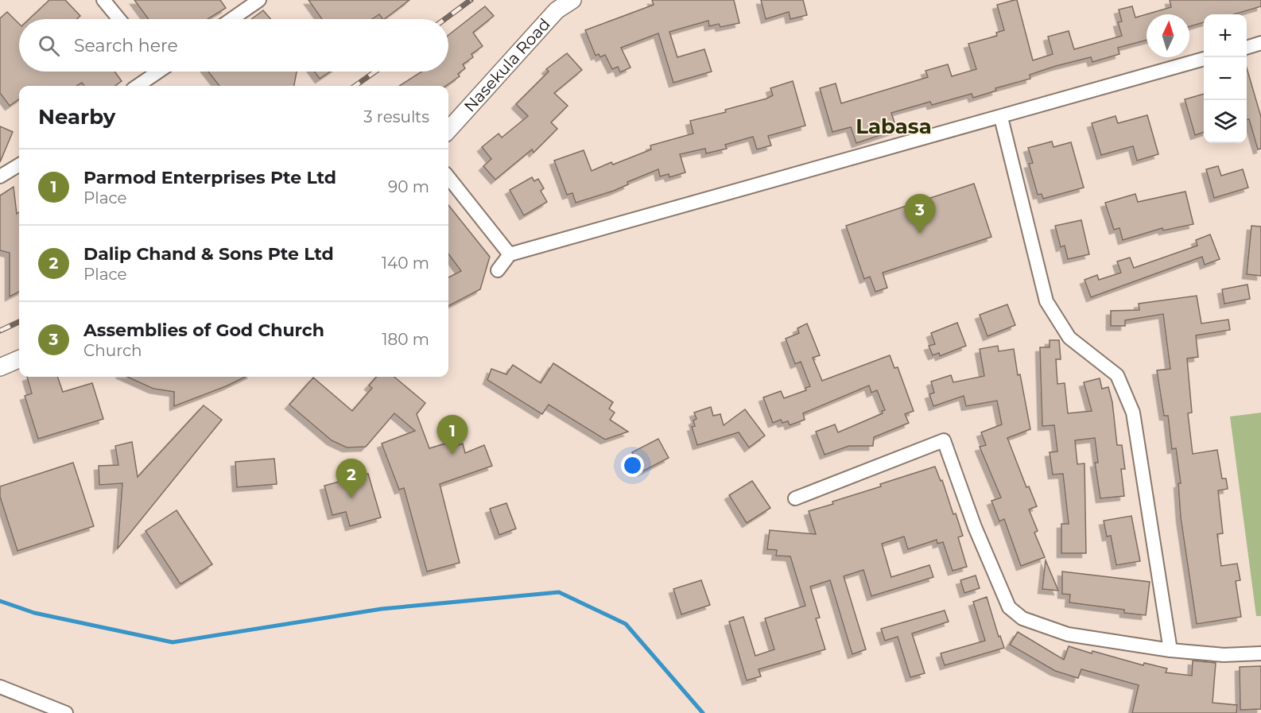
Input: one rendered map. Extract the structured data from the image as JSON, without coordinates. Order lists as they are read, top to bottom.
{
  "streets": {
    "main road": ["Nasekula Road"]
  },
  "districts": ["Labasa"],
  "north": "top",
  "page": {
    "map_buttons": ["+", "−"],
    "search": "Search here",
    "heading": ["Nearby", "3 results"],
    "list": [
      {
        "mark": "1",
        "name": "Parmod Enterprises Pte Ltd",
        "note": "Place",
        "value": "90 m"
      },
      {
        "mark": "2",
        "name": "Dalip Chand & Sons Pte Ltd",
        "note": "Place",
        "value": "140 m"
      },
      {
        "mark": "3",
        "name": "Assemblies of God Church",
        "note": "Church",
        "value": "180 m"
      }
    ],
    "pins": ["3", "1", "2"]
  }
}
